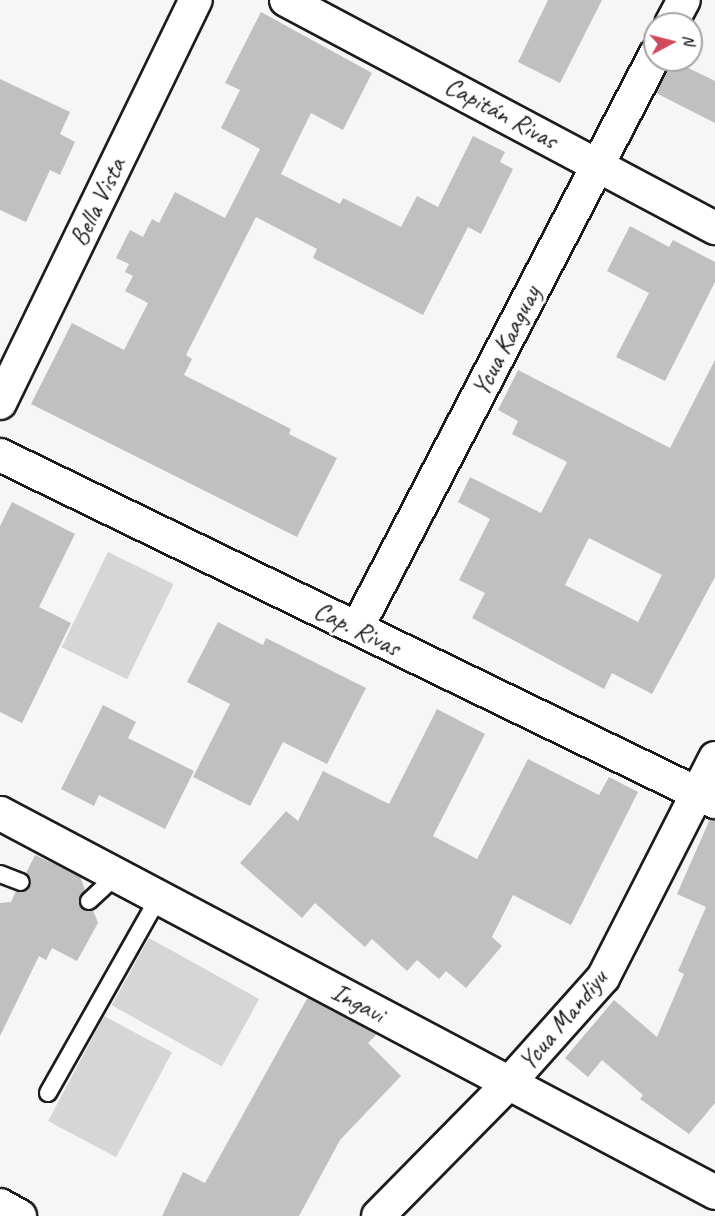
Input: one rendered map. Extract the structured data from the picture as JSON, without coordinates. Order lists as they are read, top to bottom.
{
  "streets": {
    "main road": ["Ingavi"],
    "street": [
      "Capitán Rivas",
      "Bella Vista",
      "Ycua Kaaguay",
      "Cap. Rivas",
      "Ycua Mandiyu"
    ]
  },
  "crossings": [
    ["Capitán Rivas", "Ycua Kaaguay"],
    ["Ycua Kaaguay", "Cap. Rivas"],
    ["Cap. Rivas", "Ycua Mandiyu"],
    ["Ingavi", "Ycua Mandiyu"]
  ],
  "north": "right"
}
